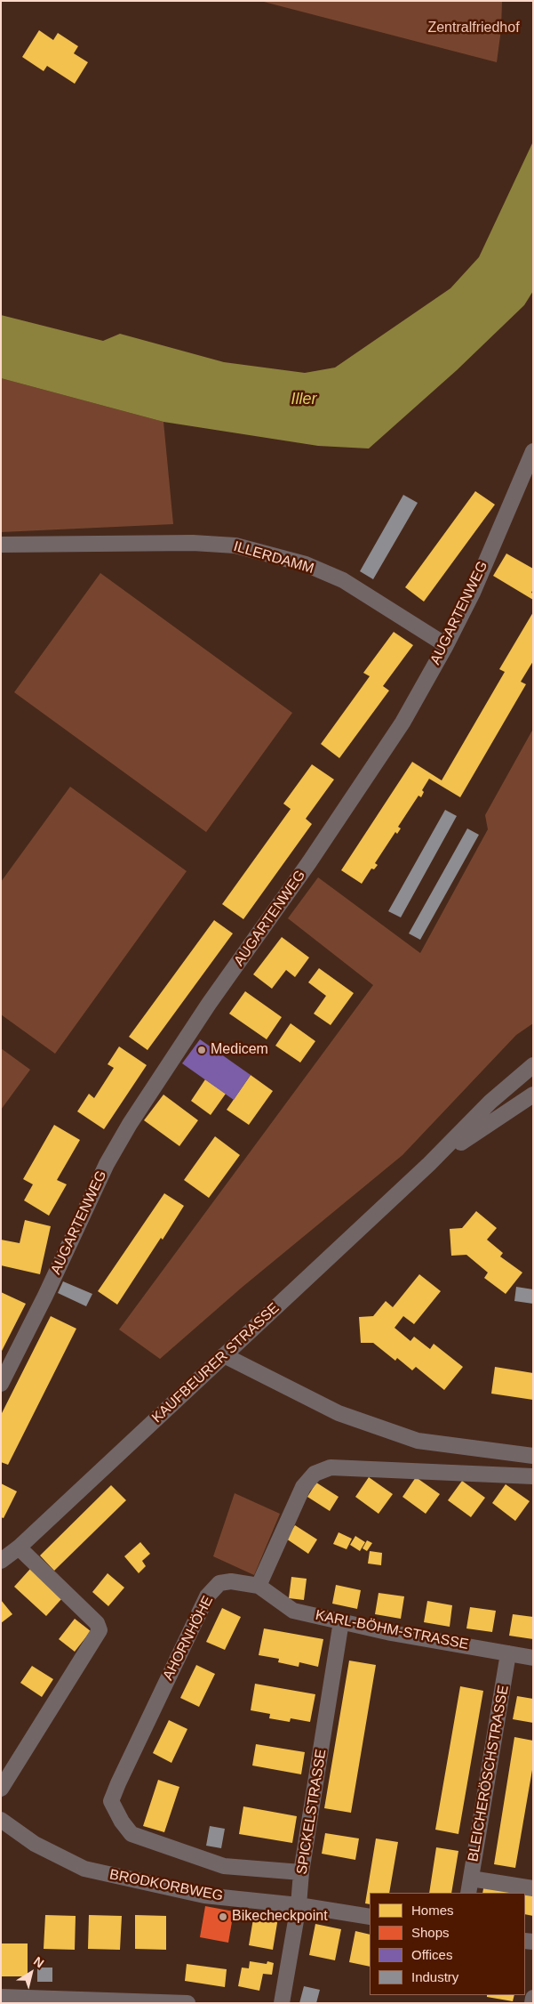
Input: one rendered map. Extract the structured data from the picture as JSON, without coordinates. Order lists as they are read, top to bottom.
{
  "streets": {
    "street": [
      "ILLERDAMM",
      "AUGARTENWEG",
      "KAUFBEURER STRASSE",
      "KARL-BÖHM-STRASSE",
      "AHORNHÖHE",
      "BLEICHERÖSCHSTRASSE",
      "SPICKELSTRASSE",
      "BRODKORBWEG"
    ]
  },
  "crossings": [
    ["ILLERDAMM", "AUGARTENWEG"],
    ["KARL-BÖHM-STRASSE", "AHORNHÖHE"],
    ["KARL-BÖHM-STRASSE", "BLEICHERÖSCHSTRASSE"],
    ["KARL-BÖHM-STRASSE", "SPICKELSTRASSE"],
    ["AHORNHÖHE", "SPICKELSTRASSE"],
    ["SPICKELSTRASSE", "BRODKORBWEG"]
  ],
  "water": ["Iller"],
  "parks": ["Zentralfriedhof"],
  "places": ["Medicem", "Bikecheckpoint"],
  "legend": [
    "Homes",
    "Shops",
    "Offices",
    "Industry"
  ],
  "north": "top right"
}
